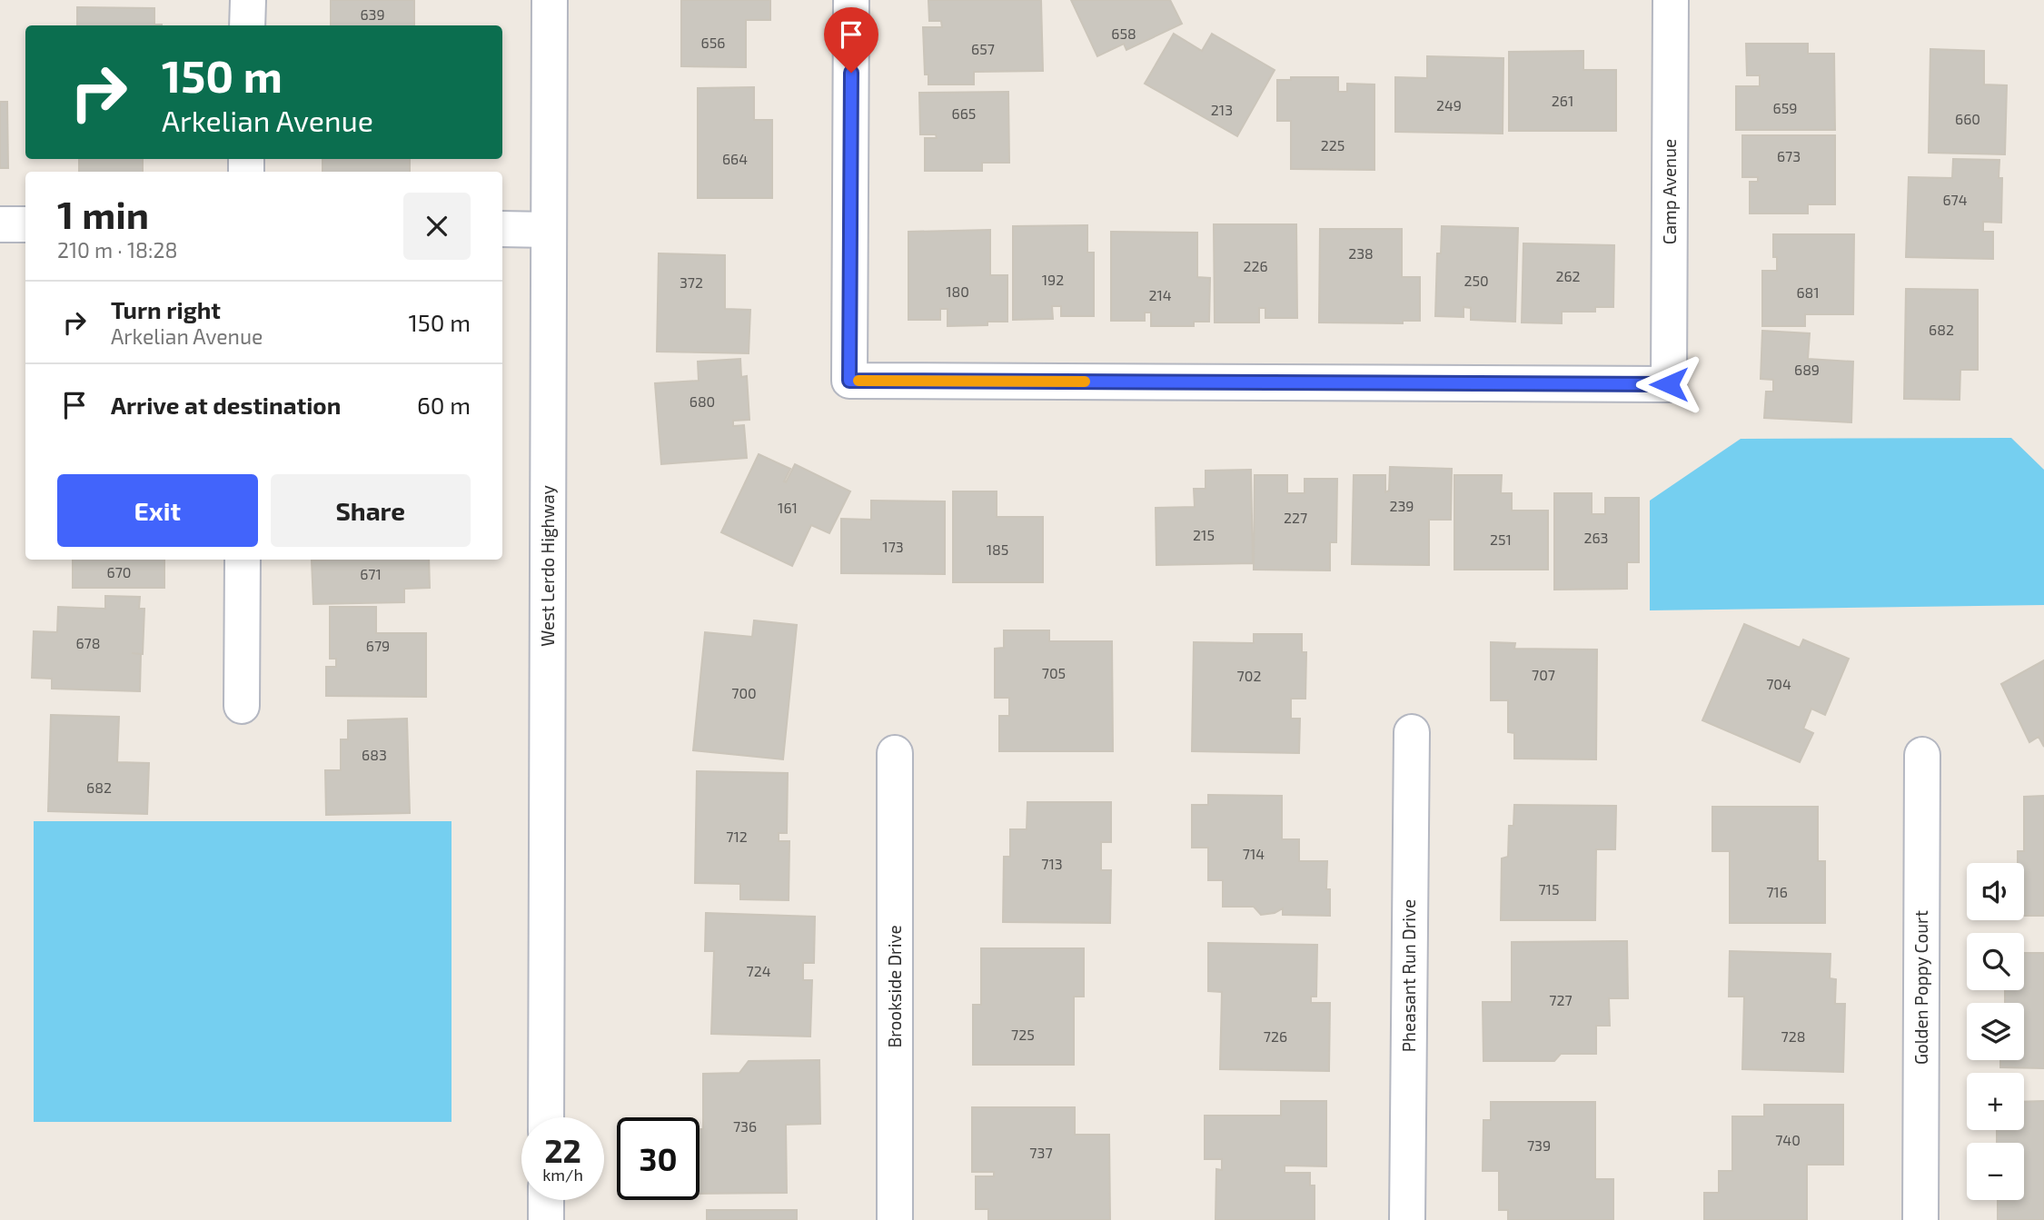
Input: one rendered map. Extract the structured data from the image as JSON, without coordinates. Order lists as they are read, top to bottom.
{
  "streets": {
    "street": [
      "Camp Avenue",
      "West Lerdo Highway",
      "Pheasant Run Drive",
      "Brookside Drive",
      "Golden Poppy Court"
    ]
  },
  "house_numbers": [
    "639",
    "658",
    "656",
    "657",
    "261",
    "249",
    "659",
    "213",
    "665",
    "660",
    "225",
    "673",
    "664",
    "674",
    "238",
    "226",
    "262",
    "192",
    "250",
    "372",
    "180",
    "681",
    "214",
    "682",
    "689",
    "680",
    "239",
    "161",
    "227",
    "215",
    "263",
    "251",
    "173",
    "185",
    "670",
    "671",
    "678",
    "679",
    "705",
    "707",
    "702",
    "704",
    "700",
    "683",
    "682",
    "712",
    "714",
    "713",
    "715",
    "716",
    "724",
    "727",
    "725",
    "726",
    "728",
    "736",
    "740",
    "739",
    "737"
  ],
  "page": {
    "turn": ["150 m", "Arkelian Avenue"],
    "heading": ["1 min", "210 m · 18:28"],
    "list": [
      {
        "name": "Turn right",
        "note": "Arkelian Avenue",
        "value": "150 m"
      },
      {
        "name": "Arrive at destination",
        "value": "60 m"
      }
    ],
    "buttons": ["Exit", "Share"],
    "map_buttons": ["+", "−"],
    "speed": "22 km/h",
    "limit": "30"
  }
}
